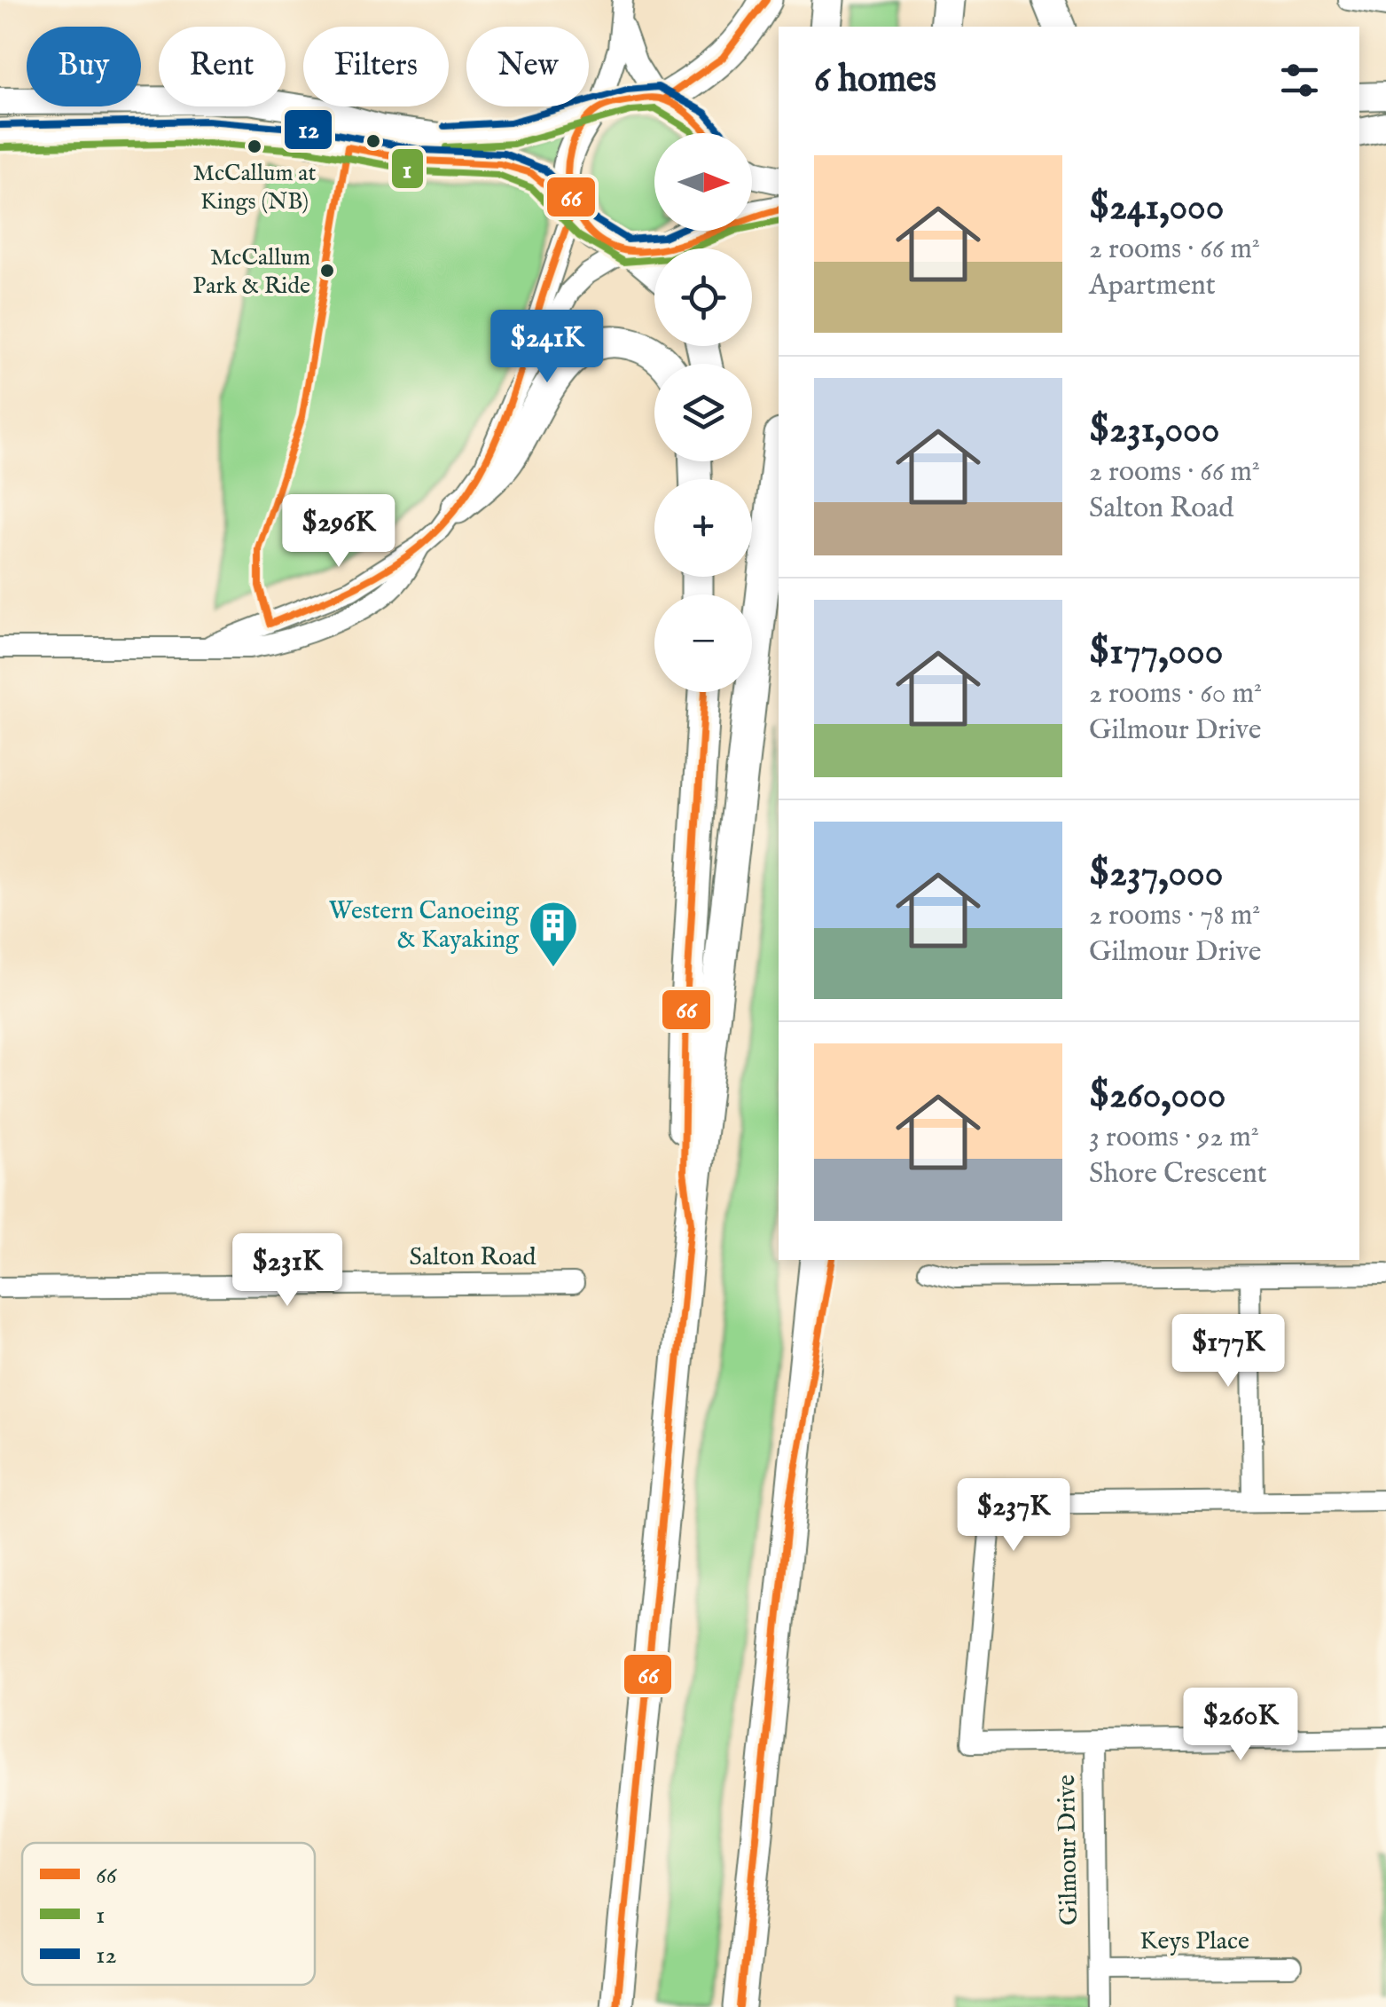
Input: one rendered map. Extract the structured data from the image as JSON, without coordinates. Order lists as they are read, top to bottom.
{
  "streets": {
    "street": ["Salton Road", "Gilmour Drive", "Keys Place"]
  },
  "crossings": [
    ["Gilmour Drive", "Keys Place"]
  ],
  "places": {
    "other": ["McCallum at Kings (NB)", "McCallum Park & Ride"],
    "building": ["Western Canoeing & Kayaking"]
  },
  "lines": ["transit line 66", "transit line 12", "transit line 1"],
  "legend": ["66", "1", "12"],
  "north": "right",
  "page": {
    "chip": [
      "Buy",
      "Rent",
      "Filters",
      "New"
    ],
    "heading": "6 homes",
    "map_buttons": ["+", "−"],
    "list": [
      {
        "name": "$241,000",
        "note": "2 rooms · 66 m² · Apartment"
      },
      {
        "name": "$231,000",
        "note": "2 rooms · 66 m² · Salton Road"
      },
      {
        "name": "$177,000",
        "note": "2 rooms · 60 m² · Gilmour Drive"
      },
      {
        "name": "$237,000",
        "note": "2 rooms · 78 m² · Gilmour Drive"
      },
      {
        "name": "$260,000",
        "note": "3 rooms · 92 m² · Shore Crescent"
      }
    ],
    "price": [
      "$241K",
      "$296K",
      "$231K",
      "$177K",
      "$237K",
      "$260K"
    ]
  }
}
